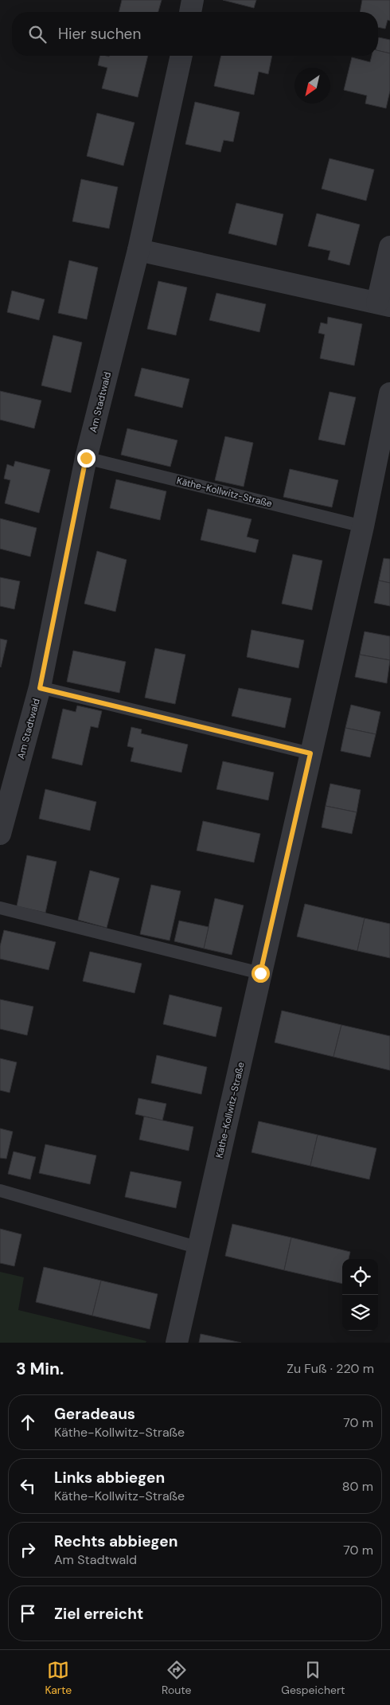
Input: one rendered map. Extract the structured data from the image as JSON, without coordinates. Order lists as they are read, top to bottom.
{
  "streets": {
    "street": ["Am Stadtwald", "Käthe-Kollwitz-Straße"]
  },
  "crossings": [
    ["Am Stadtwald", "Käthe-Kollwitz-Straße"]
  ],
  "north": "bottom left",
  "page": {
    "search": "Hier suchen",
    "heading": ["3 Min.", "Zu Fuß · 220 m"],
    "list": [
      ["Geradeaus", "Käthe-Kollwitz-Straße", "70 m"],
      ["Links abbiegen", "Käthe-Kollwitz-Straße", "80 m"],
      ["Rechts abbiegen", "Am Stadtwald", "70 m"],
      "Ziel erreicht"
    ],
    "nav": ["Karte", "Route", "Gespeichert"]
  }
}
